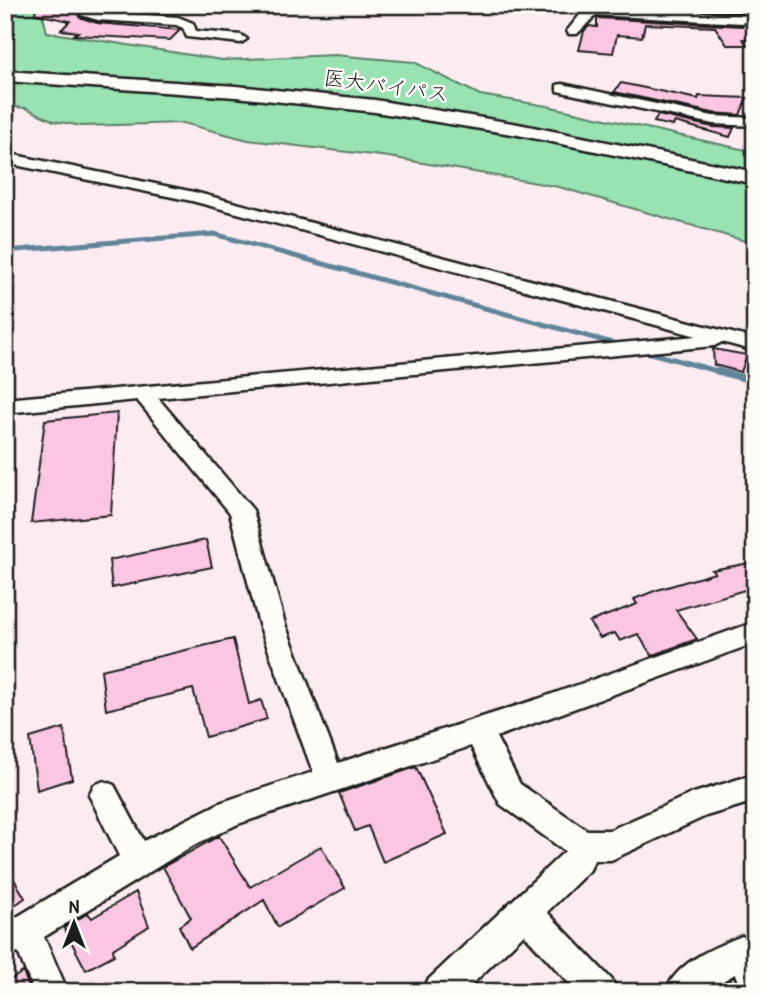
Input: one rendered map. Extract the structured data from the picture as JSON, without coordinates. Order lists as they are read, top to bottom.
{
  "streets": {
    "main road": ["医大バイパス"]
  },
  "north": "top"
}
